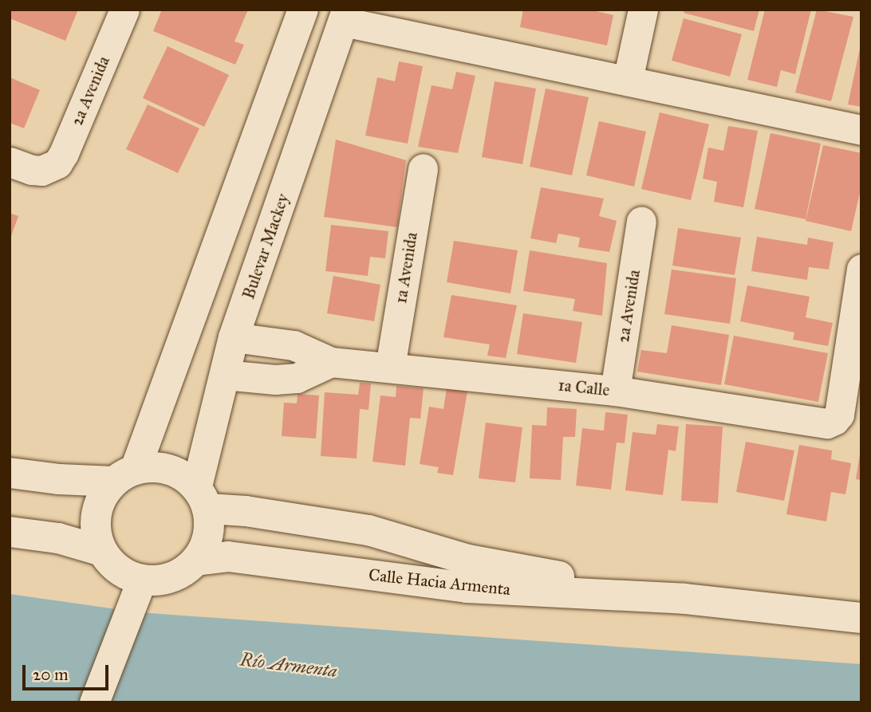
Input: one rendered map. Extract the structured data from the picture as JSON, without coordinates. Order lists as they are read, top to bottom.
{
  "streets": {
    "main road": ["Bulevar Mackey", "Calle Hacia Armenta"],
    "street": ["2a Avenida", "1a Avenida", "1a Calle"]
  },
  "crossings": [
    ["2a Avenida", "1a Calle"],
    ["Bulevar Mackey", "1a Calle"],
    ["Bulevar Mackey", "Calle Hacia Armenta"],
    ["1a Avenida", "1a Calle"]
  ],
  "water": ["Río Armenta"],
  "scale_bar": "20 m"
}
